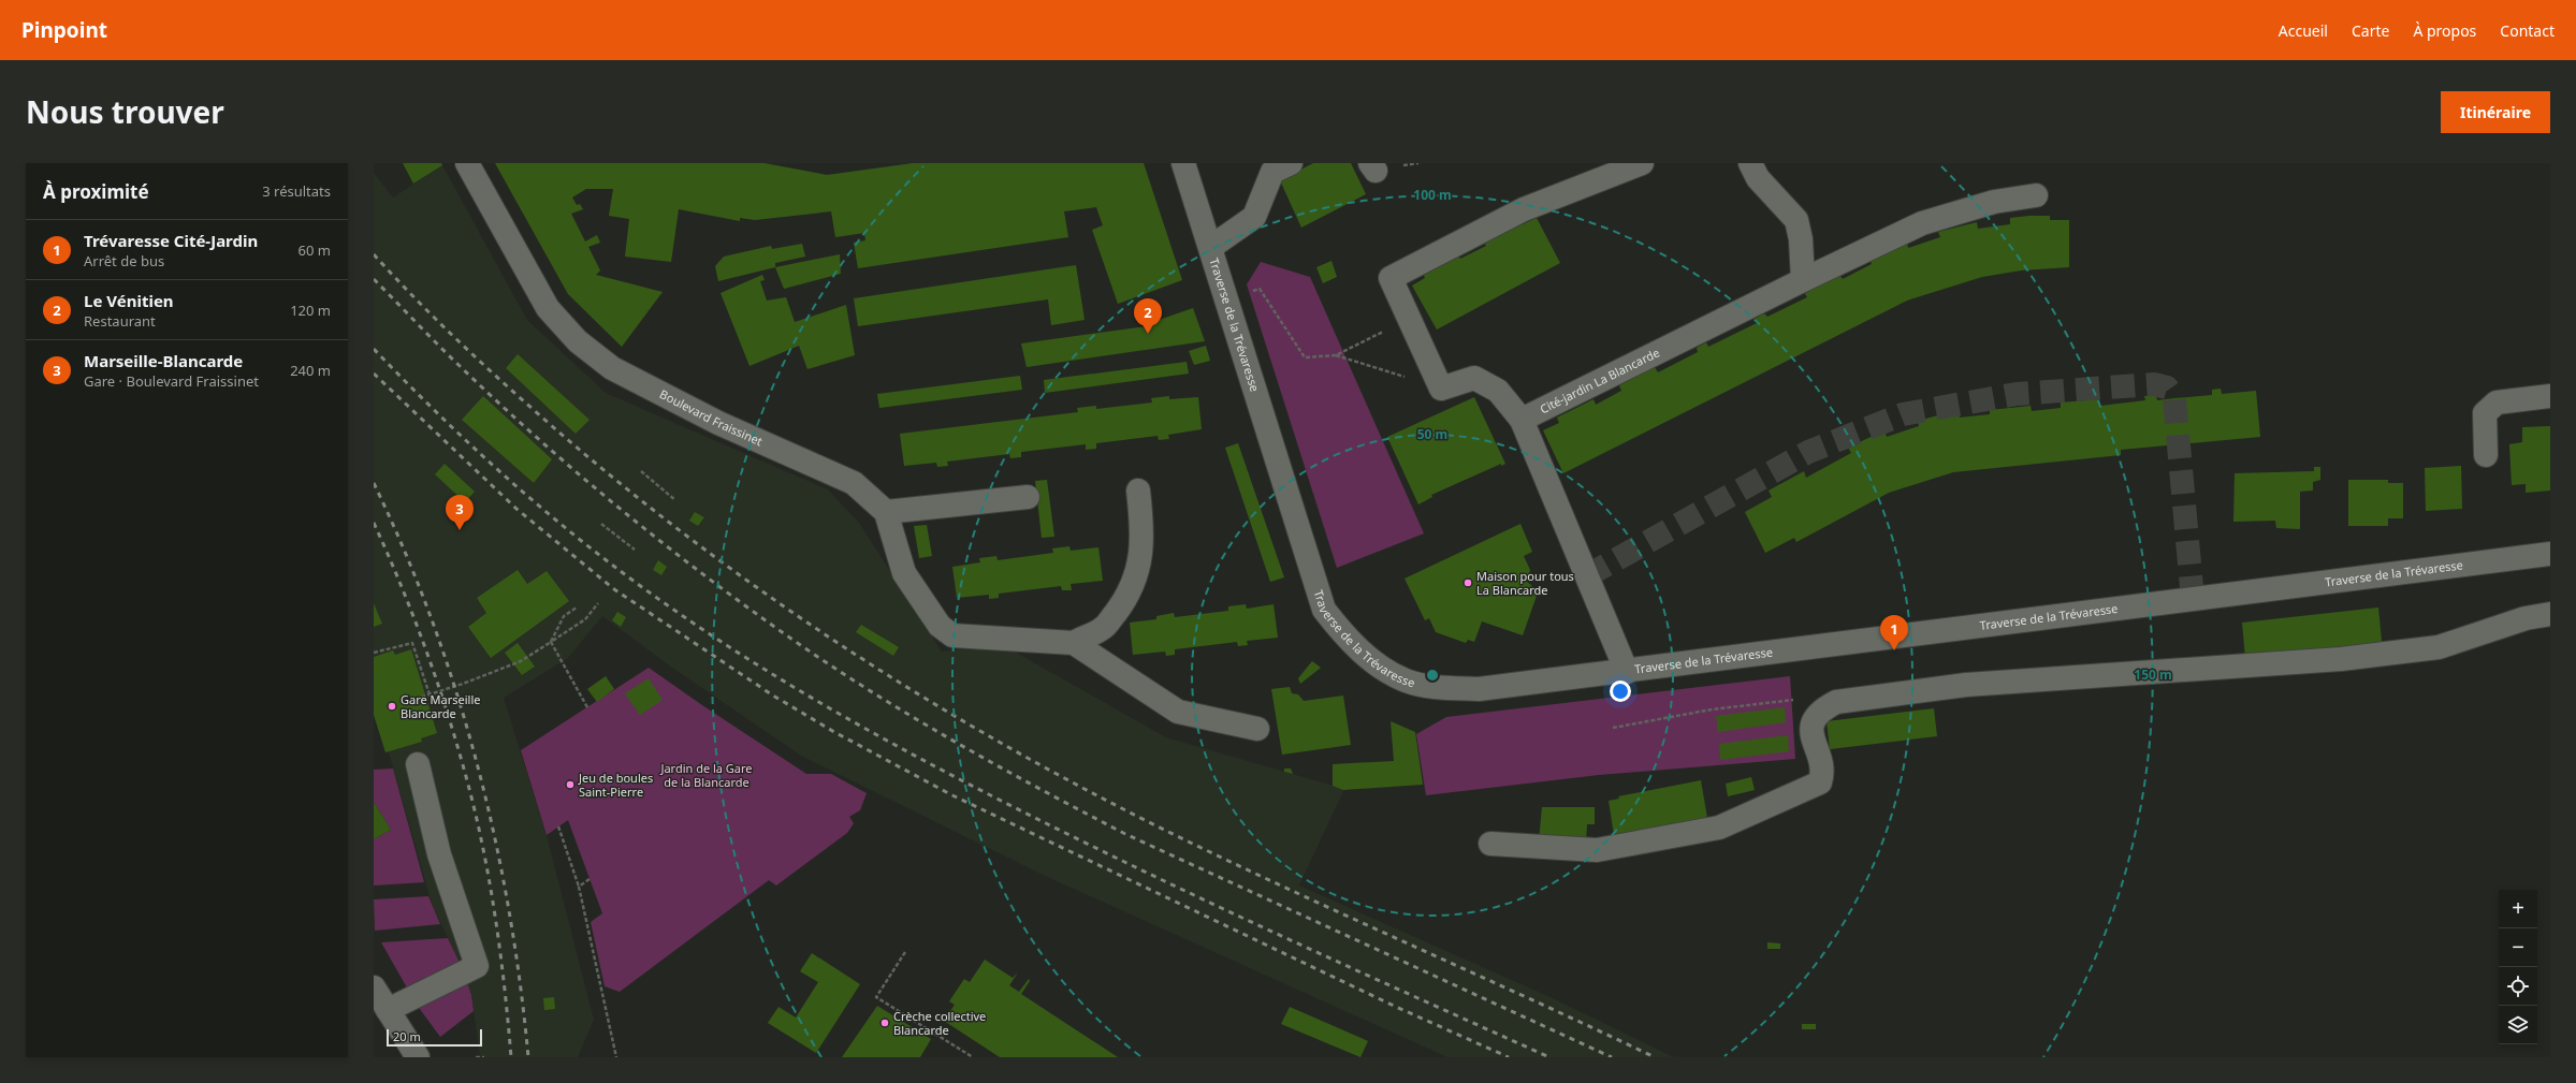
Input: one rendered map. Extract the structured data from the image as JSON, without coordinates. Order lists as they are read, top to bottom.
{
  "streets": {
    "street": ["Traverse de la Trévaresse", "Cité-jardin La Blancarde", "Boulevard Fraissinet"]
  },
  "parks": ["Jardin de la Gare de la Blancarde"],
  "places": [
    "Maison pour tous La Blancarde",
    "Gare Marseille Blancarde",
    "Jeu de boules Saint-Pierre",
    "Crèche collective Blancarde"
  ],
  "scale_bar": "20 m",
  "page": {
    "header": "Pinpoint",
    "nav": [
      "Accueil",
      "Carte",
      "À propos",
      "Contact"
    ],
    "title": "Nous trouver",
    "buttons": "Itinéraire",
    "heading": ["À proximité", "3 résultats"],
    "list": [
      {
        "mark": "1",
        "name": "Trévaresse Cité-Jardin",
        "note": "Arrêt de bus",
        "value": "60 m"
      },
      {
        "mark": "2",
        "name": "Le Vénitien",
        "note": "Restaurant",
        "value": "120 m"
      },
      {
        "mark": "3",
        "name": "Marseille-Blancarde",
        "note": "Gare · Boulevard Fraissinet",
        "value": "240 m"
      }
    ],
    "pins": ["2", "3", "1"],
    "map_buttons": ["+", "−"],
    "scale": "20 m"
  },
  "rings": ["100 m", "50 m", "150 m"]
}
